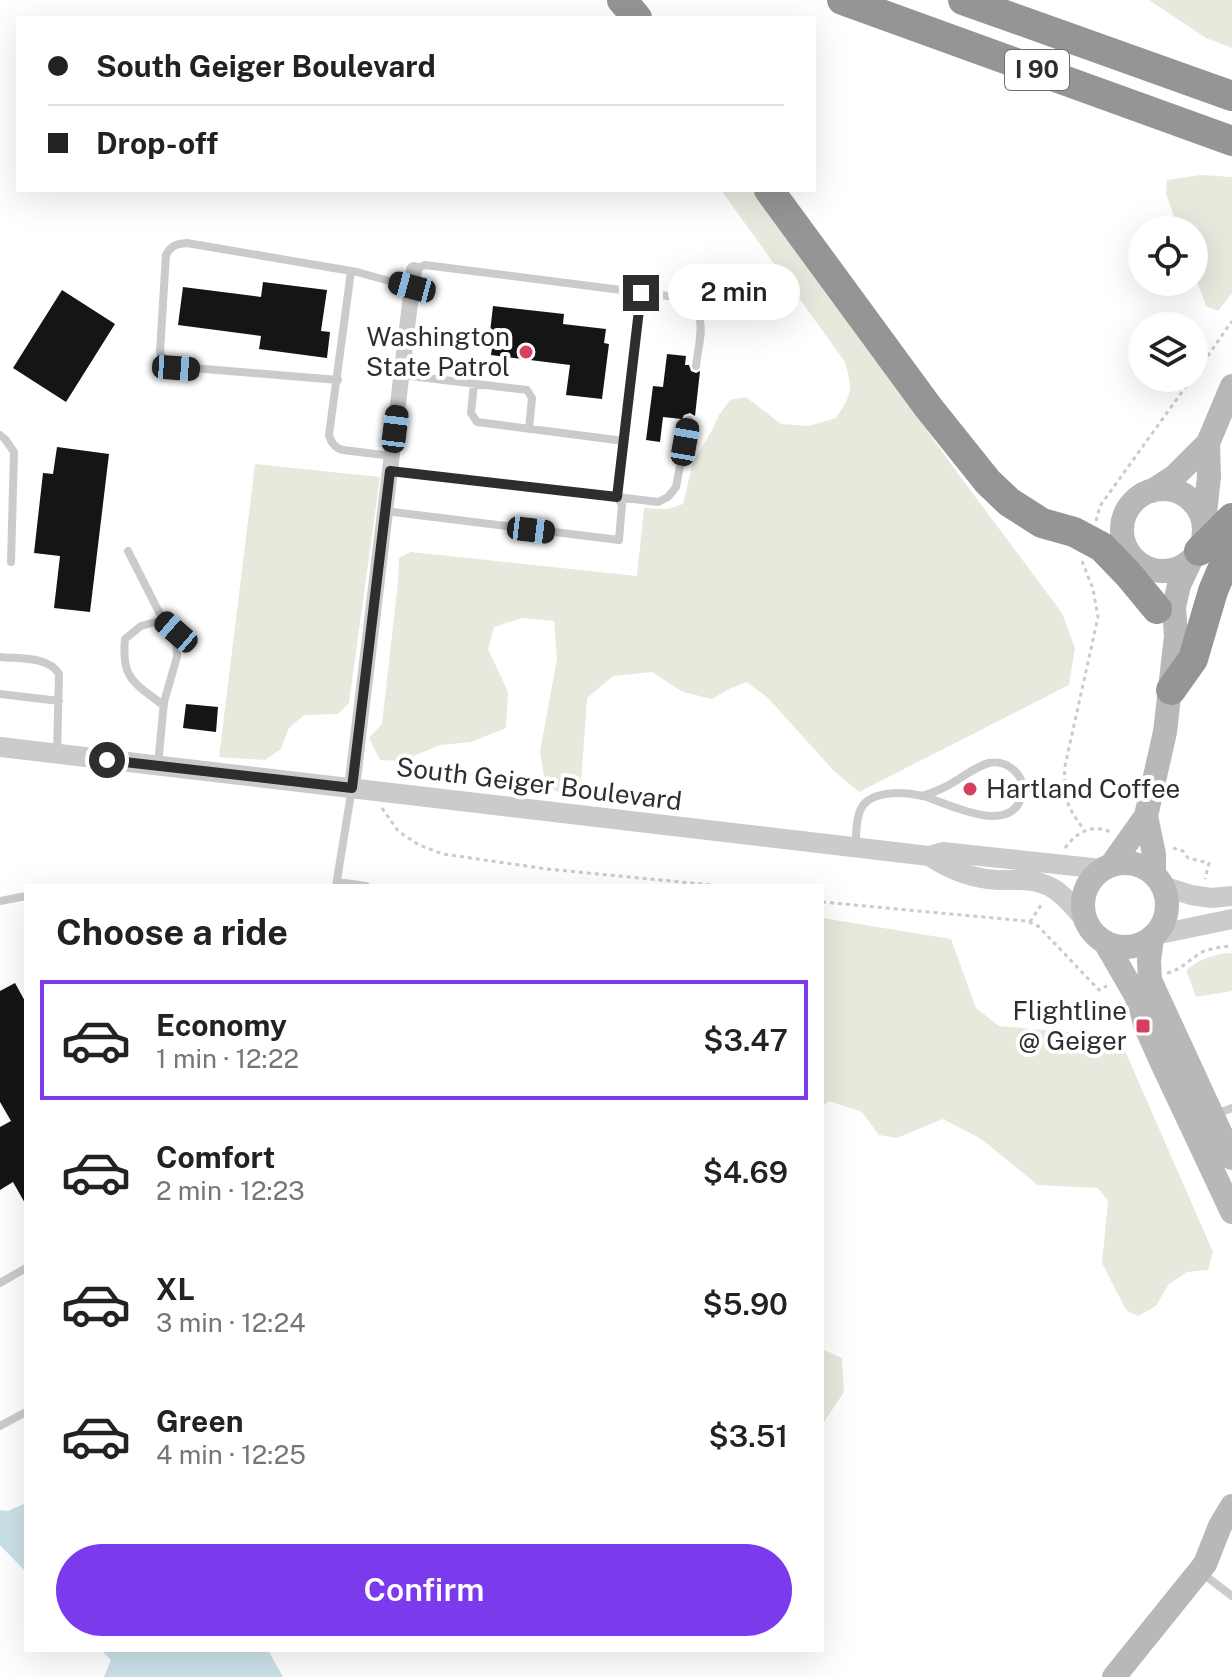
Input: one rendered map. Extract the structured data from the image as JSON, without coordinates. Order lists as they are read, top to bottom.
{
  "streets": {
    "highway": ["I 90"],
    "street": ["South Geiger Boulevard"]
  },
  "places": {
    "other": ["Washington State Patrol", "Hartland Coffee"],
    "transit": ["Flightline @ Geiger"]
  },
  "page": {
    "banner": ["South Geiger Boulevard", "Drop-off"],
    "bubble": "2 min",
    "heading": "Choose a ride",
    "list": [
      {
        "name": "Economy",
        "note": "1 min · 12:22",
        "value": "$3.47"
      },
      {
        "name": "Comfort",
        "note": "2 min · 12:23",
        "value": "$4.69"
      },
      {
        "name": "XL",
        "note": "3 min · 12:24",
        "value": "$5.90"
      },
      {
        "name": "Green",
        "note": "4 min · 12:25",
        "value": "$3.51"
      }
    ],
    "buttons": "Confirm"
  }
}
